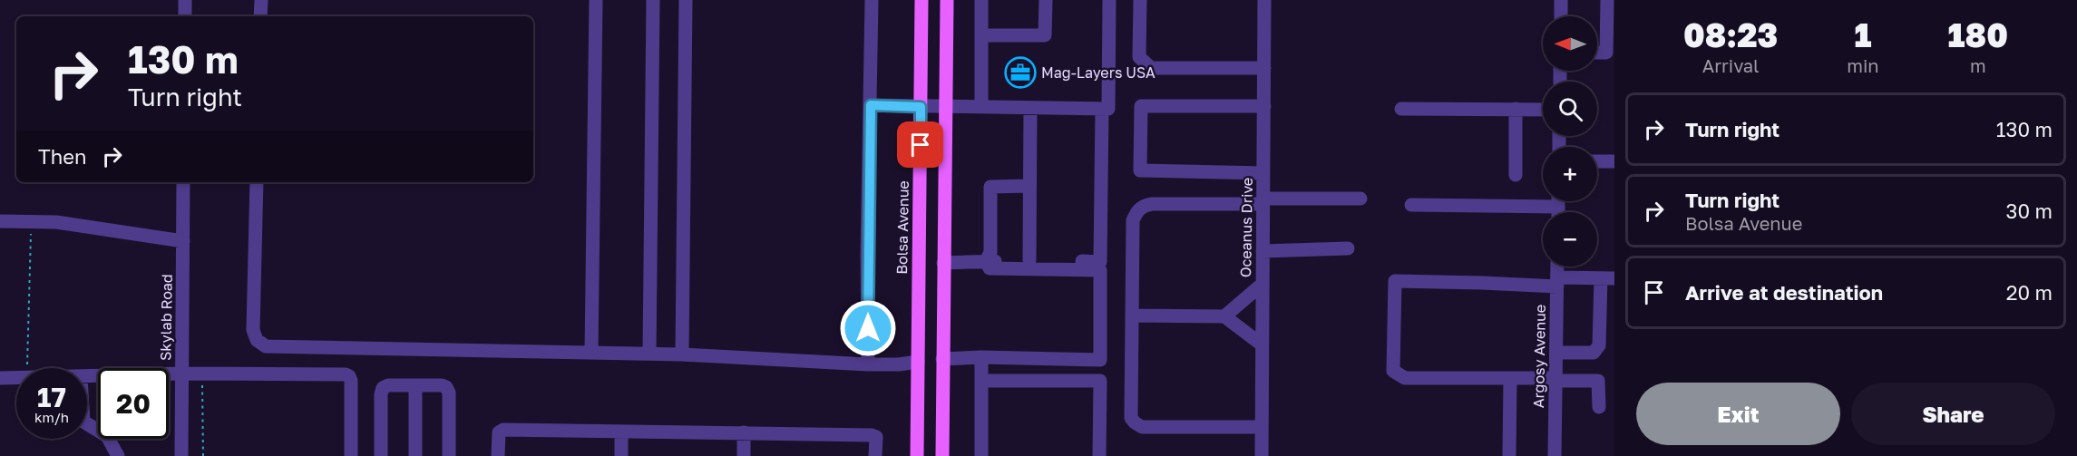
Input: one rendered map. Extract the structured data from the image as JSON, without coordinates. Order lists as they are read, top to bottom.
{
  "streets": {
    "main road": ["Bolsa Avenue"],
    "street": ["Oceanus Drive", "Skylab Road", "Argosy Avenue"]
  },
  "places": {
    "office": ["Mag-Layers USA"]
  },
  "north": "left",
  "page": {
    "eta": [
      "08:23",
      "Arrival",
      "1",
      "min",
      "180",
      "m"
    ],
    "map_buttons": ["+", "−"],
    "turn": ["130 m", "Turn right"],
    "list": [
      {
        "name": "Turn right",
        "value": "130 m"
      },
      {
        "name": "Turn right",
        "note": "Bolsa Avenue",
        "value": "30 m"
      },
      {
        "name": "Arrive at destination",
        "value": "20 m"
      }
    ],
    "then": "Then",
    "speed": "17 km/h",
    "limit": "20",
    "buttons": ["Exit", "Share"]
  }
}
